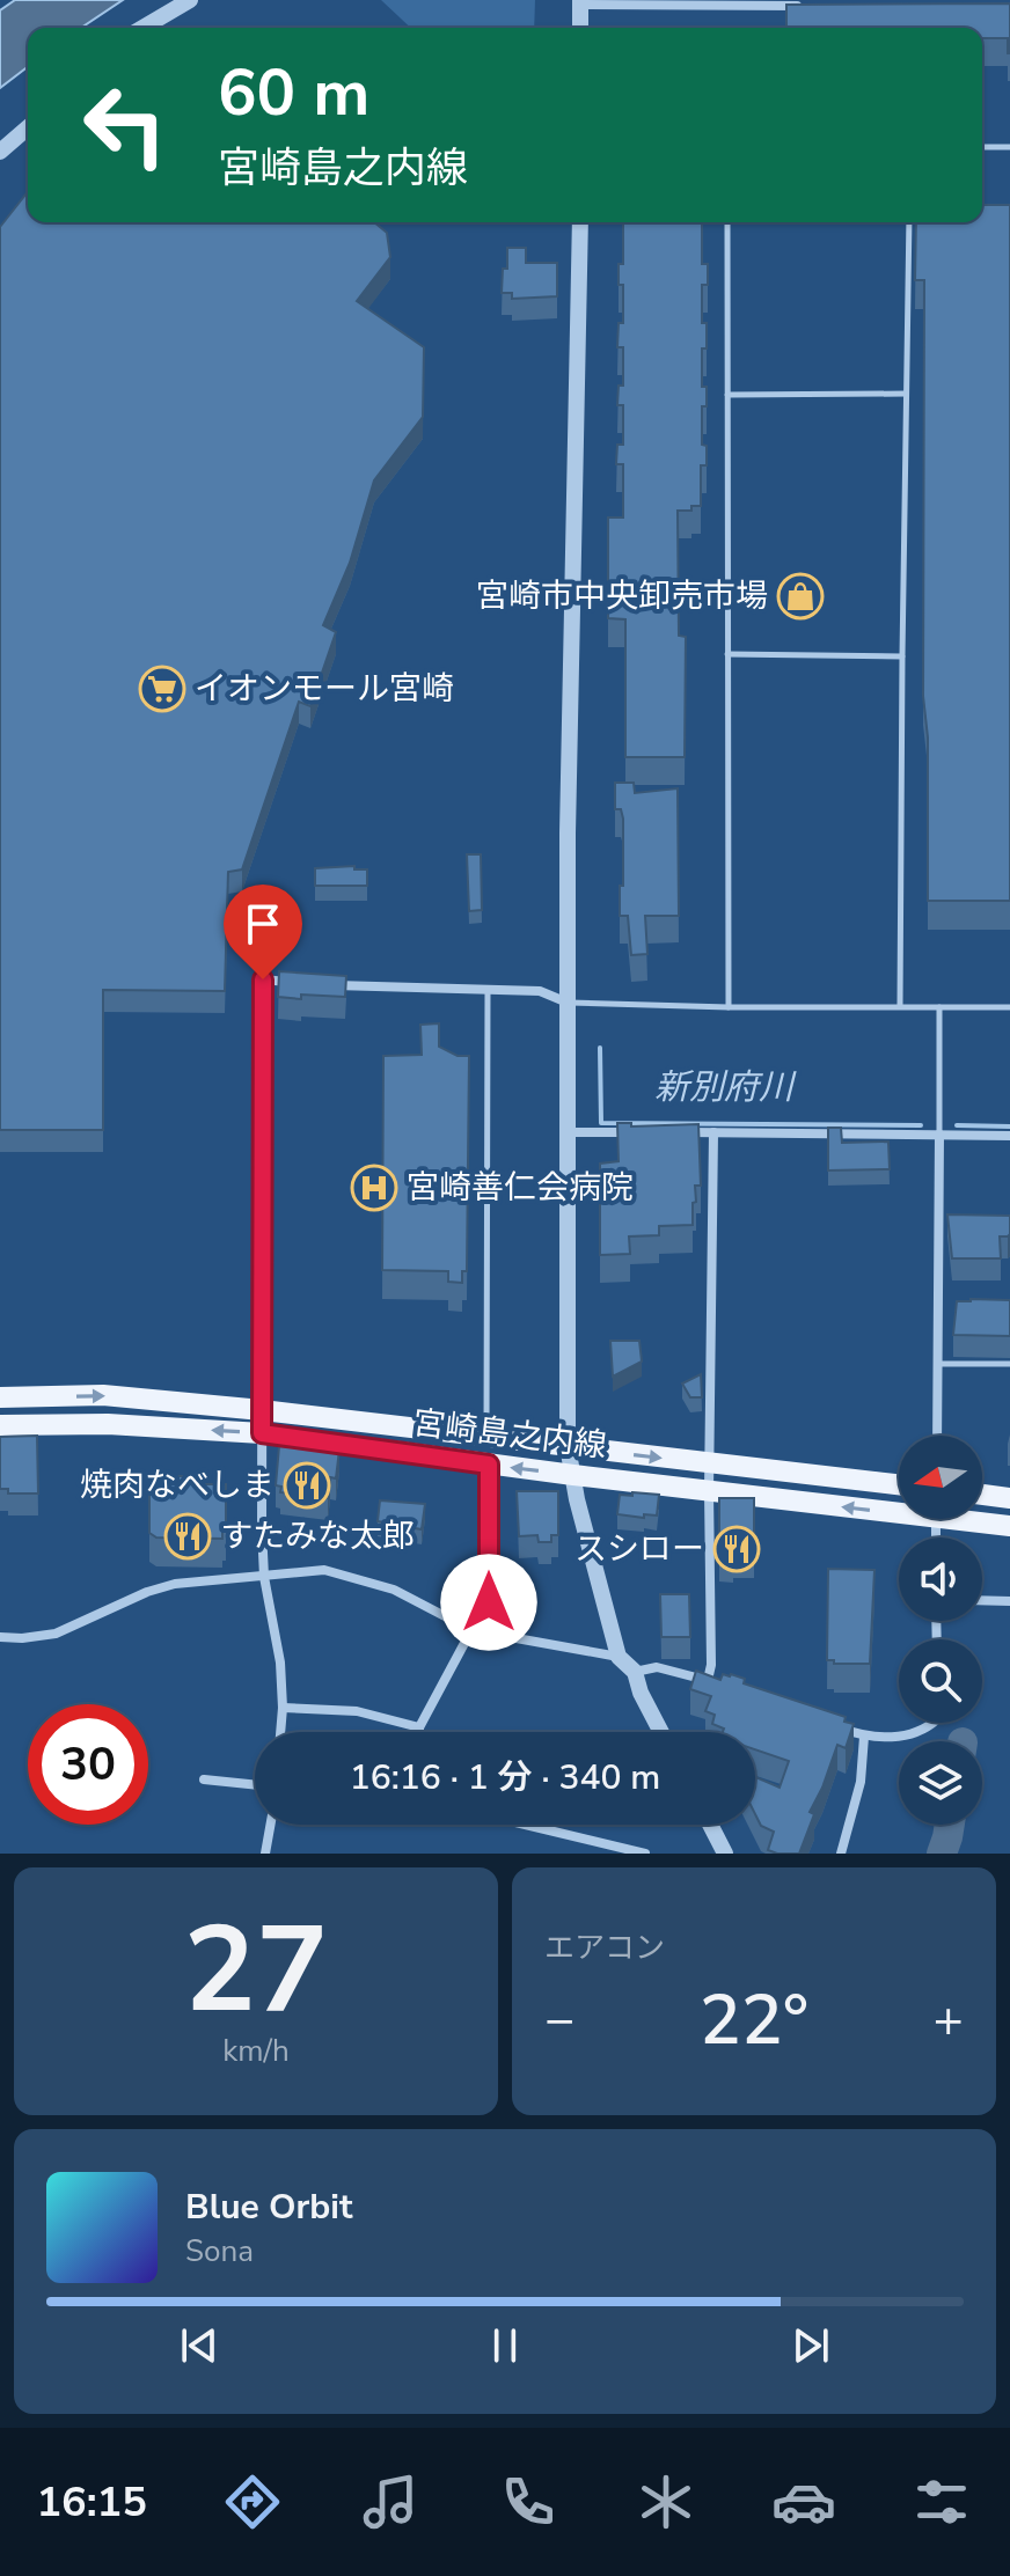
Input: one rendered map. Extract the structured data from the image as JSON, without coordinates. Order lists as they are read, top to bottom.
{
  "streets": {
    "main road": ["宮崎島之内線"]
  },
  "water": ["新別府川"],
  "places": {
    "shop": ["宮崎市中央卸売市場"],
    "supermarket": ["イオンモール宮崎"],
    "hospital": ["宮崎善仁会病院"],
    "restaurant": ["焼肉なべしま", "すたみな太郎", "スシロー"]
  },
  "north": "left",
  "page": {
    "turn": ["60 m", "宮崎島之内線"],
    "limit": "30",
    "trip": "16:16 · 1 分 · 340 m",
    "tile": [
      ["27", "km/h"],
      "エアコン"
    ],
    "heat": ["−", "22°", "+"],
    "song": ["Blue Orbit", "Sona"],
    "tabs": "16:15"
  }
}
